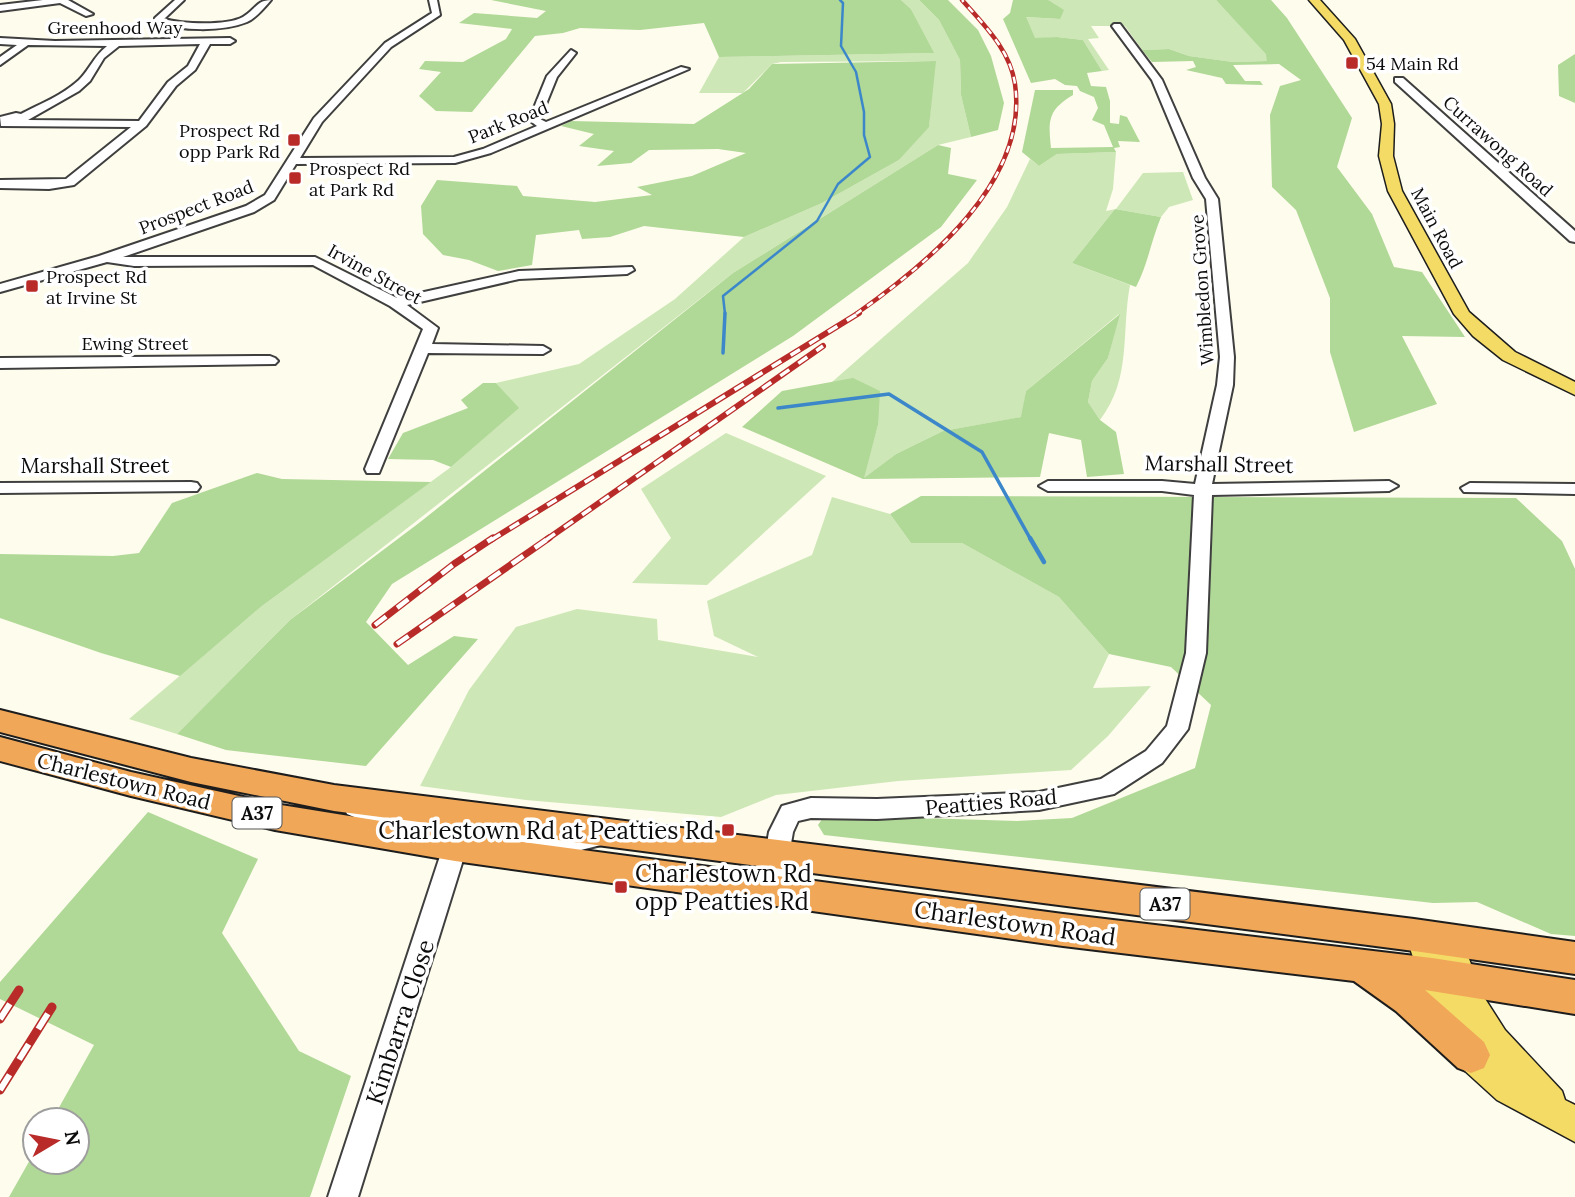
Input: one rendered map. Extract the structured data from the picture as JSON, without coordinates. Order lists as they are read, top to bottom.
{
  "streets": {
    "highway": ["Charlestown Road", "A37"],
    "main road": ["Main Road"],
    "street": [
      "Greenhood Way",
      "Park Road",
      "Currawong Road",
      "Prospect Road",
      "Irvine Street",
      "Wimbledon Grove",
      "Ewing Street",
      "Marshall Street",
      "Peatties Road",
      "Kimbarra Close"
    ]
  },
  "crossings": [
    ["Park Road", "Prospect Road"],
    ["Prospect Road", "Irvine Street"],
    ["Wimbledon Grove", "Marshall Street"],
    ["Wimbledon Grove", "Peatties Road"],
    ["Marshall Street", "Peatties Road"],
    ["Charlestown Road", "Peatties Road"],
    ["Charlestown Road", "Kimbarra Close"]
  ],
  "places": {
    "transit": [
      "54 Main Rd",
      "Prospect Rd opp Park Rd",
      "Prospect Rd at Park Rd",
      "Prospect Rd at Irvine St",
      "Charlestown Rd at Peatties Rd",
      "Charlestown Rd opp Peatties Rd"
    ]
  },
  "north": "right"
}
